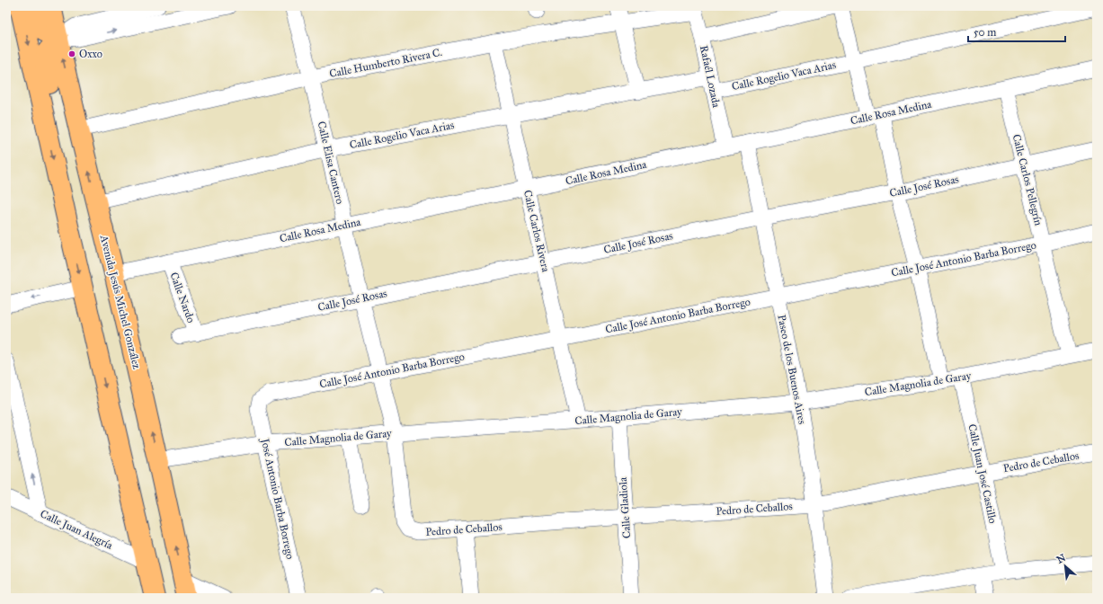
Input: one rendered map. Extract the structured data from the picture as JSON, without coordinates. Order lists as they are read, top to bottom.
{
  "streets": {
    "main road": ["Avenida Jesús Michel González"],
    "street": [
      "Calle Humberto Rivera C.",
      "Calle Rogelio Vaca Arias",
      "Rafaél Lozada",
      "Calle Rosa Medina",
      "Calle Elisa Cantero",
      "Calle Carlos Pellegrín",
      "Calle José Rosas",
      "Calle Carlos Rivera",
      "Calle José Antonio Barba Borrego",
      "Calle Nardo",
      "Paseo de los Buenos Aires",
      "Calle Magnolia de Garay",
      "Pedro de Ceballos",
      "Calle Juan José Castillo",
      "José Antonio Barba Borrego",
      "Calle Gladiola",
      "Calle Juan Alegría"
    ]
  },
  "crossings": [
    ["Calle Humberto Rivera C.", "Rafaél Lozada"],
    ["Calle Humberto Rivera C.", "Calle Elisa Cantero"],
    ["Calle Humberto Rivera C.", "Calle Carlos Rivera"],
    ["Calle Humberto Rivera C.", "Avenida Jesús Michel González"],
    ["Calle Rogelio Vaca Arias", "Rafaél Lozada"],
    ["Calle Rogelio Vaca Arias", "Calle Elisa Cantero"],
    ["Calle Rogelio Vaca Arias", "Calle Carlos Rivera"],
    ["Calle Rogelio Vaca Arias", "Avenida Jesús Michel González"],
    ["Rafaél Lozada", "Calle Rosa Medina"],
    ["Calle Rosa Medina", "Calle Elisa Cantero"],
    ["Calle Rosa Medina", "Calle Carlos Pellegrín"],
    ["Calle Rosa Medina", "Calle Carlos Rivera"],
    ["Calle Rosa Medina", "Calle Nardo"],
    ["Calle Rosa Medina", "Avenida Jesús Michel González"],
    ["Calle Rosa Medina", "Paseo de los Buenos Aires"],
    ["Calle Elisa Cantero", "Calle José Rosas"],
    ["Calle Elisa Cantero", "Calle José Antonio Barba Borrego"],
    ["Calle Elisa Cantero", "Calle Magnolia de Garay"],
    ["Calle Elisa Cantero", "Pedro de Ceballos"],
    ["Calle Carlos Pellegrín", "Calle José Rosas"],
    ["Calle Carlos Pellegrín", "Calle José Antonio Barba Borrego"],
    ["Calle Carlos Pellegrín", "Calle Magnolia de Garay"],
    ["Calle José Rosas", "Calle Carlos Rivera"],
    ["Calle José Rosas", "Calle Nardo"],
    ["Calle José Rosas", "Paseo de los Buenos Aires"],
    ["Calle Carlos Rivera", "Calle José Antonio Barba Borrego"],
    ["Calle Carlos Rivera", "Calle Magnolia de Garay"],
    ["Calle José Antonio Barba Borrego", "Paseo de los Buenos Aires"],
    ["Calle José Antonio Barba Borrego", "José Antonio Barba Borrego"],
    ["Avenida Jesús Michel González", "Calle Magnolia de Garay"],
    ["Paseo de los Buenos Aires", "Calle Magnolia de Garay"],
    ["Paseo de los Buenos Aires", "Pedro de Ceballos"],
    ["Calle Magnolia de Garay", "Calle Juan José Castillo"],
    ["Calle Magnolia de Garay", "José Antonio Barba Borrego"],
    ["Calle Magnolia de Garay", "Calle Gladiola"],
    ["Pedro de Ceballos", "Calle Juan José Castillo"],
    ["Pedro de Ceballos", "Calle Gladiola"]
  ],
  "places": ["Oxxo"],
  "scale_bar": "50 m",
  "north": "top left"
}
